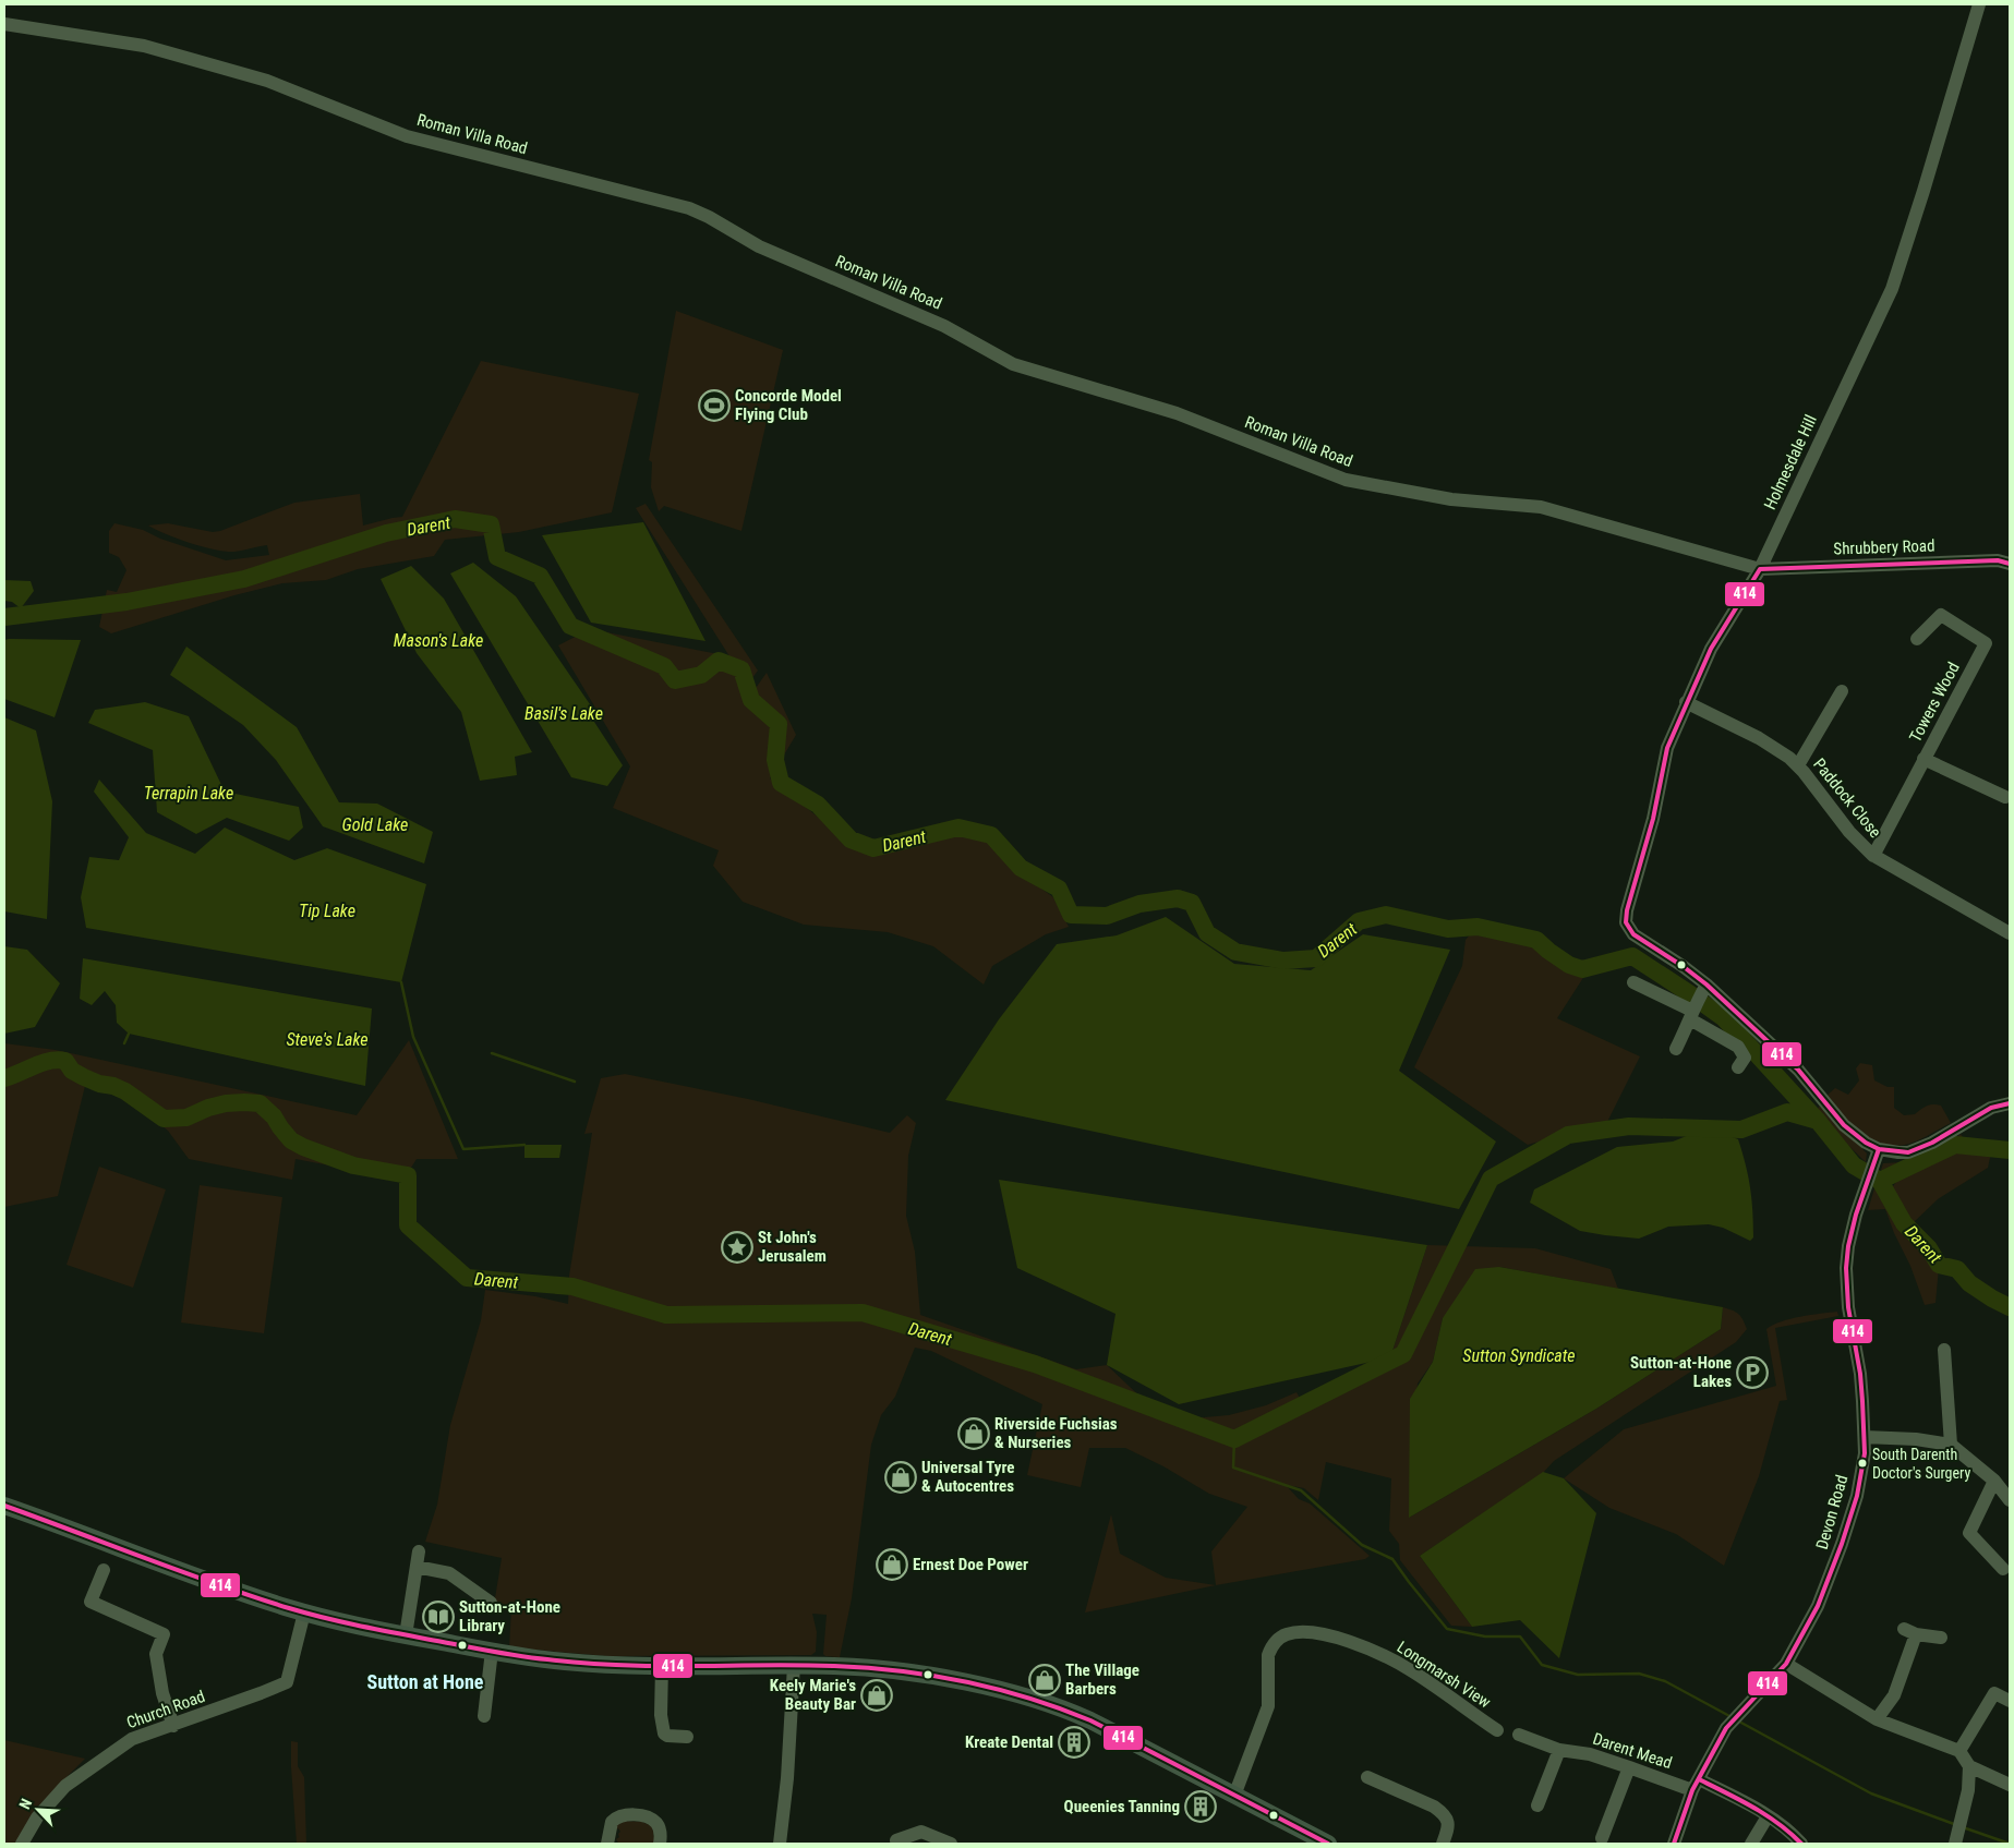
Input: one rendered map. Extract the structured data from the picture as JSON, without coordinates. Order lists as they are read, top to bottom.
{
  "streets": {
    "street": [
      "Roman Villa Road",
      "Holmesdale Hill",
      "Shrubbery Road",
      "Towers Wood",
      "Paddock Close",
      "Devon Road",
      "Longmarsh View",
      "Church Road",
      "Darent Mead"
    ]
  },
  "crossings": [
    ["Roman Villa Road", "Holmesdale Hill"],
    ["Roman Villa Road", "Shrubbery Road"],
    ["Holmesdale Hill", "Shrubbery Road"],
    ["Holmesdale Hill", "Paddock Close"],
    ["Towers Wood", "Paddock Close"],
    ["Devon Road", "Darent Mead"]
  ],
  "districts": ["Sutton at Hone"],
  "water": [
    "Darent",
    "Mason's Lake",
    "Basil's Lake",
    "Terrapin Lake",
    "Gold Lake",
    "Tip Lake",
    "Steve's Lake",
    "Sutton Syndicate"
  ],
  "places": {
    "sports": ["Concorde Model Flying Club"],
    "place": ["St John's Jerusalem"],
    "parking": ["Sutton-at-Hone Lakes"],
    "shop": [
      "Riverside Fuchsias & Nurseries",
      "Universal Tyre & Autocentres",
      "Ernest Doe Power",
      "The Village Barbers",
      "Keely Marie's Beauty Bar"
    ],
    "other": ["South Darenth Doctor's Surgery"],
    "library": ["Sutton-at-Hone Library"],
    "building": ["Kreate Dental", "Queenies Tanning"]
  },
  "lines": ["transit line 414"],
  "north": "top left"
}
